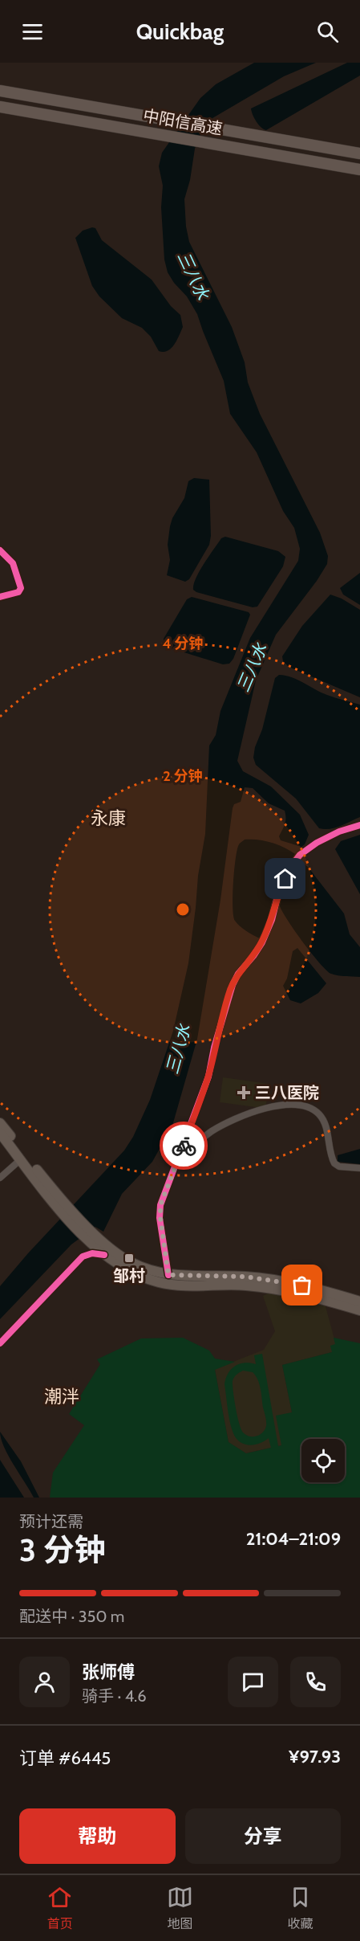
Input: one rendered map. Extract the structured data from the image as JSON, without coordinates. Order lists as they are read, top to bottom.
{
  "streets": {
    "highway": ["中阳信高速"]
  },
  "districts": ["永康", "潮泮"],
  "water": ["三八水"],
  "places": {
    "health": ["三八医院"],
    "transit": ["邹村"]
  },
  "page": {
    "header": "Quickbag",
    "heading": ["3 分钟", "预计还需", "21:04–21:09"],
    "panel": [
      "张师傅",
      "骑手 · 4.6",
      "订单 #6445",
      "¥97.93"
    ],
    "bar": "配送中 · 350 m",
    "buttons": ["帮助", "分享"],
    "tabs": ["首页", "地图", "收藏"]
  },
  "rings": ["4 分钟", "2 分钟"]
}
